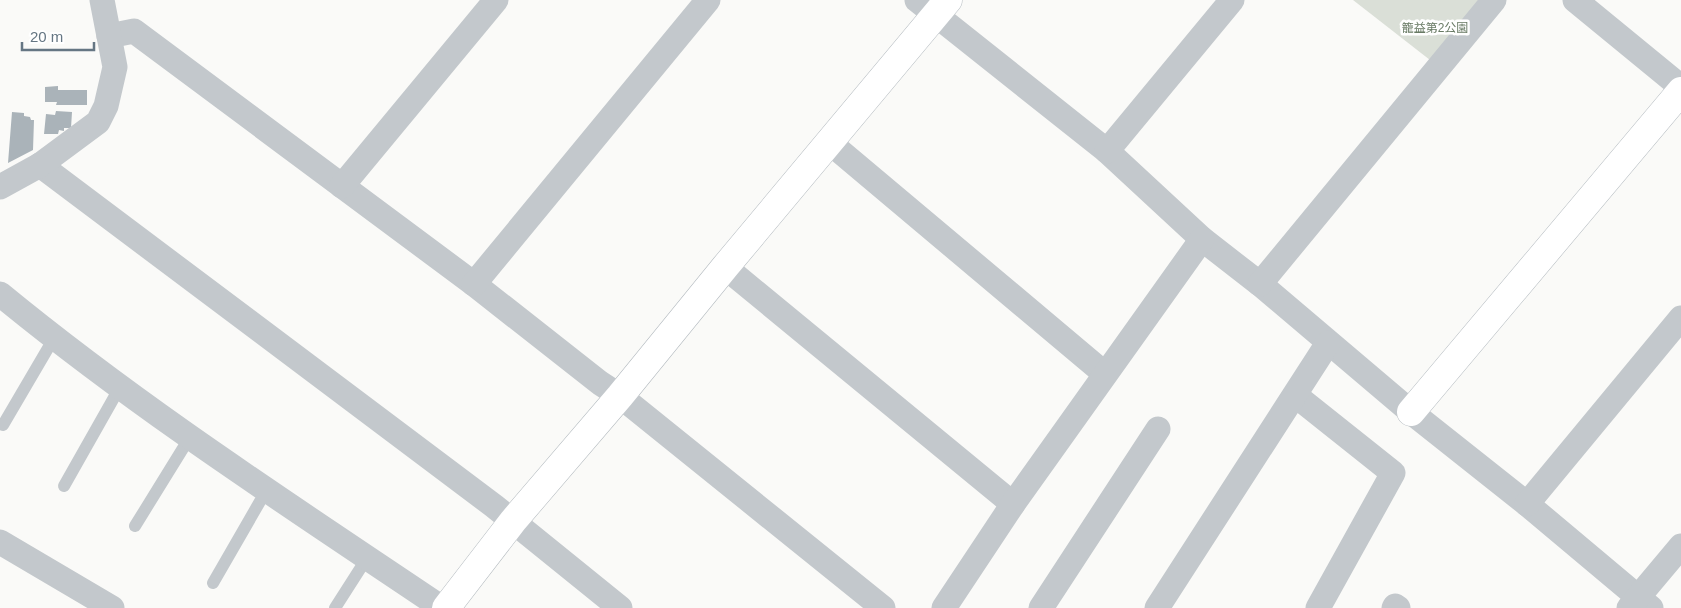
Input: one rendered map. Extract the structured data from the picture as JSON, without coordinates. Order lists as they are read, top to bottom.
{
  "parks": ["籠益第2公園"],
  "scale_bar": "20 m"
}
